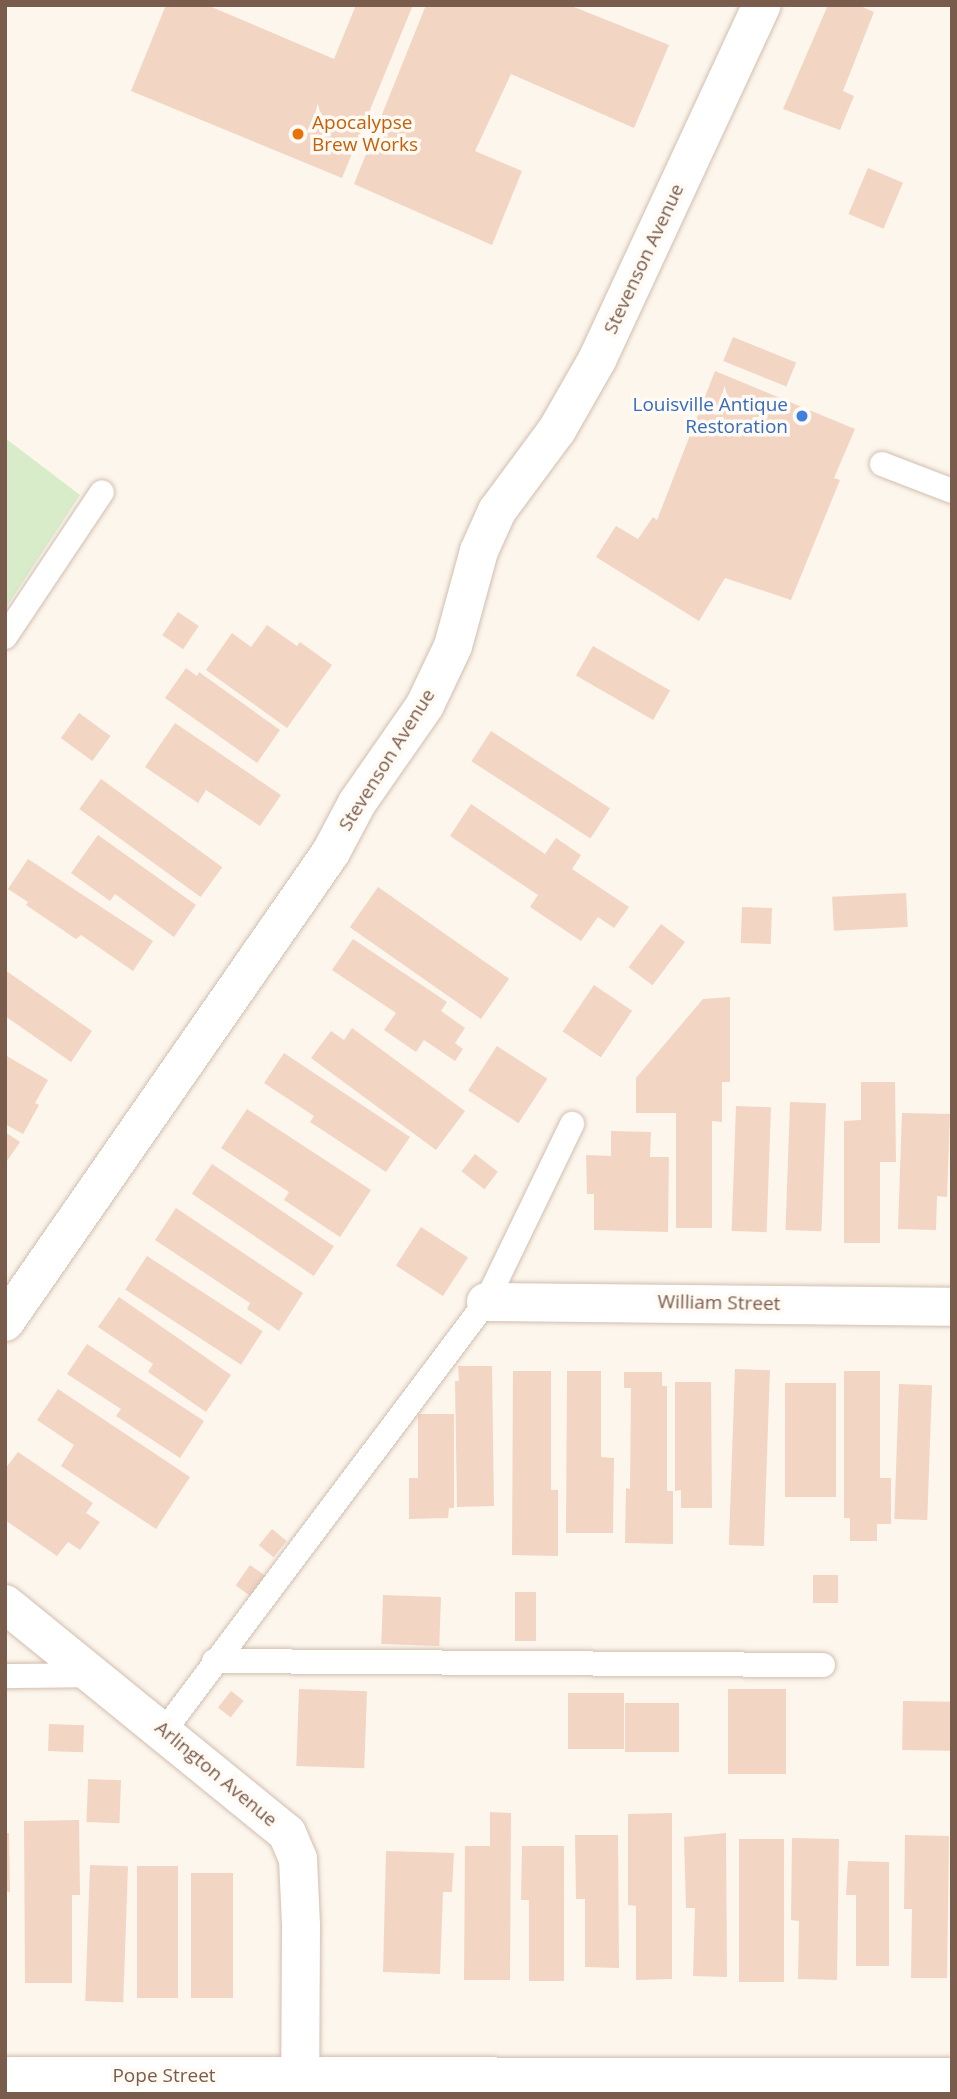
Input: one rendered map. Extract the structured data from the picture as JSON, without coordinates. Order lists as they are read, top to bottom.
{
  "streets": {
    "street": [
      "Stevenson Avenue",
      "William Street",
      "Arlington Avenue",
      "Pope Street"
    ]
  },
  "crossings": [
    ["Arlington Avenue", "Pope Street"]
  ],
  "places": ["Apocalypse Brew Works", "Louisville Antique Restoration"]
}
